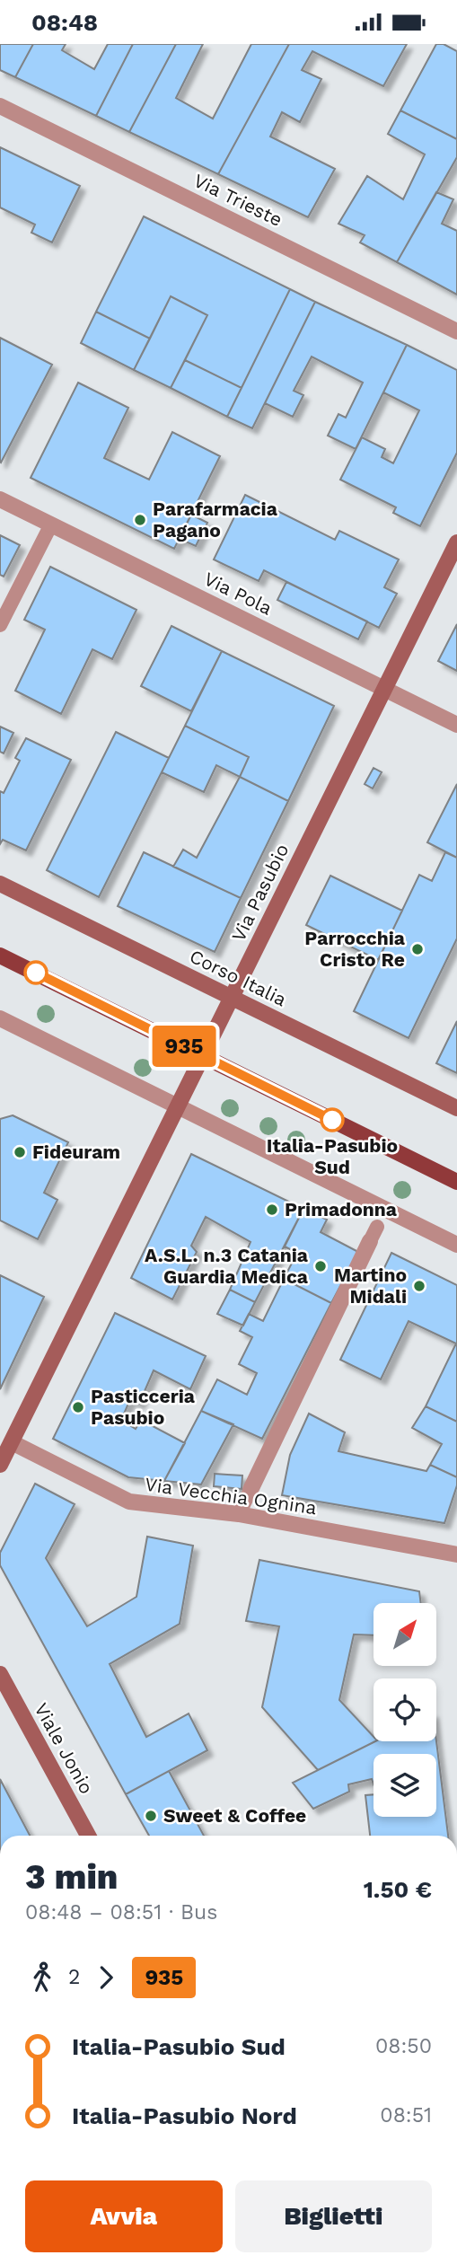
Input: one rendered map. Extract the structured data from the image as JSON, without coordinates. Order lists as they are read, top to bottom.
{
  "streets": {
    "main road": ["Via Pasubio", "Corso Italia", "Viale Jonio"],
    "street": ["Via Trieste", "Via Pola", "Via Vecchia Ognina"]
  },
  "crossings": [
    ["Via Pola", "Via Pasubio"],
    ["Via Pasubio", "Corso Italia"],
    ["Via Pasubio", "Via Vecchia Ognina"]
  ],
  "places": [
    "Parafarmacia Pagano",
    "Parrocchia Cristo Re",
    "Italia-Pasubio Sud",
    "Fideuram",
    "Primadonna",
    "A.S.L. n.3 Catania Guardia Medica",
    "Martino Midali",
    "Pasticceria Pasubio",
    "Sweet & Coffee"
  ],
  "lines": ["bus line 935"],
  "north": "top right",
  "page": {
    "status": "08:48",
    "on_map": "935",
    "heading": ["3 min", "08:48 – 08:51 · Bus", "1.50 €"],
    "legs": ["2", "935"],
    "list": [
      {
        "name": "Italia-Pasubio Sud",
        "value": "08:50"
      },
      {
        "name": "Italia-Pasubio Nord",
        "value": "08:51"
      }
    ],
    "buttons": ["Avvia", "Biglietti"]
  }
}
